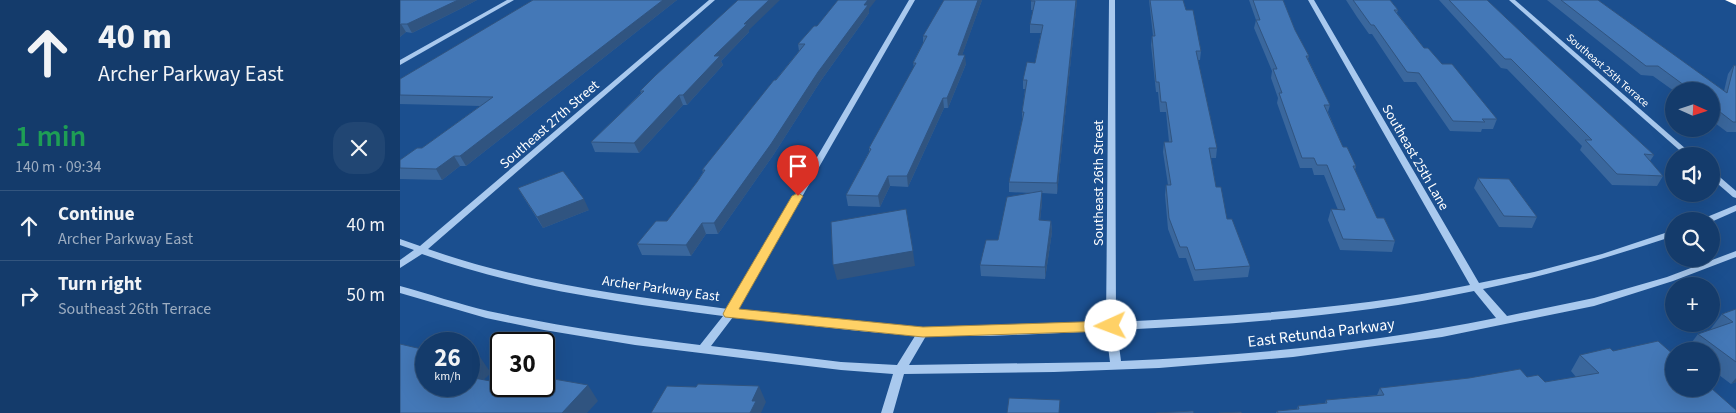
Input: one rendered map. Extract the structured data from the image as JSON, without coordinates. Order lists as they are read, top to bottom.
{
  "streets": {
    "street": [
      "Southeast 25th Terrace",
      "Southeast 27th Street",
      "Southeast 25th Lane",
      "Southeast 26th Street",
      "Archer Parkway East",
      "East Retunda Parkway"
    ]
  },
  "crossings": [
    ["Southeast 27th Street", "Archer Parkway East"],
    ["Southeast 25th Lane", "East Retunda Parkway"],
    ["Southeast 26th Street", "East Retunda Parkway"],
    ["Archer Parkway East", "East Retunda Parkway"]
  ],
  "north": "right",
  "page": {
    "turn": ["40 m", "Archer Parkway East"],
    "map_buttons": ["+", "−"],
    "heading": ["1 min", "140 m · 09:34"],
    "list": [
      {
        "name": "Continue",
        "note": "Archer Parkway East",
        "value": "40 m"
      },
      {
        "name": "Turn right",
        "note": "Southeast 26th Terrace",
        "value": "50 m"
      }
    ],
    "speed": "26 km/h",
    "limit": "30"
  }
}
